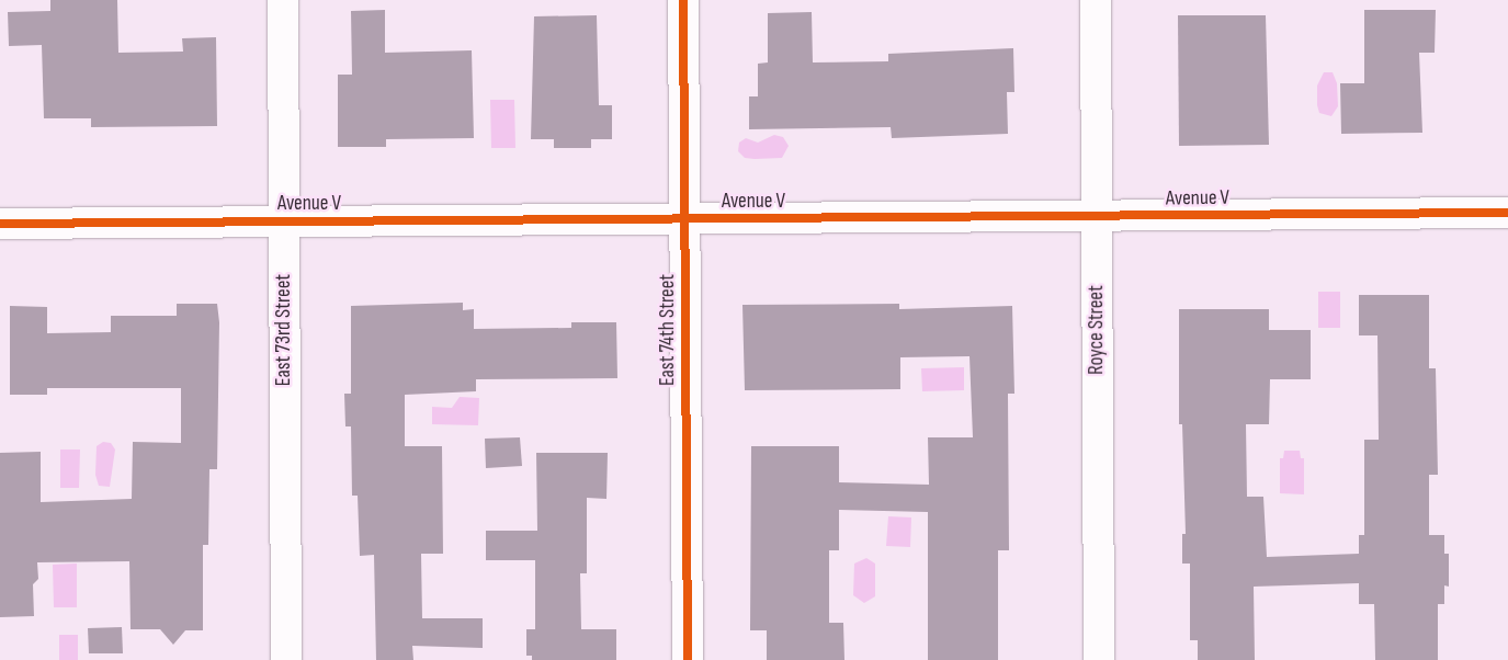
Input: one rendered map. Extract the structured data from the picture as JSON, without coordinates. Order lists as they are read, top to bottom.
{
  "streets": {
    "street": [
      "Avenue V",
      "East 73rd Street",
      "East 74th Street",
      "Royce Street"
    ]
  },
  "crossings": [
    ["Avenue V", "East 73rd Street"],
    ["Avenue V", "East 74th Street"],
    ["Avenue V", "Royce Street"]
  ]
}
